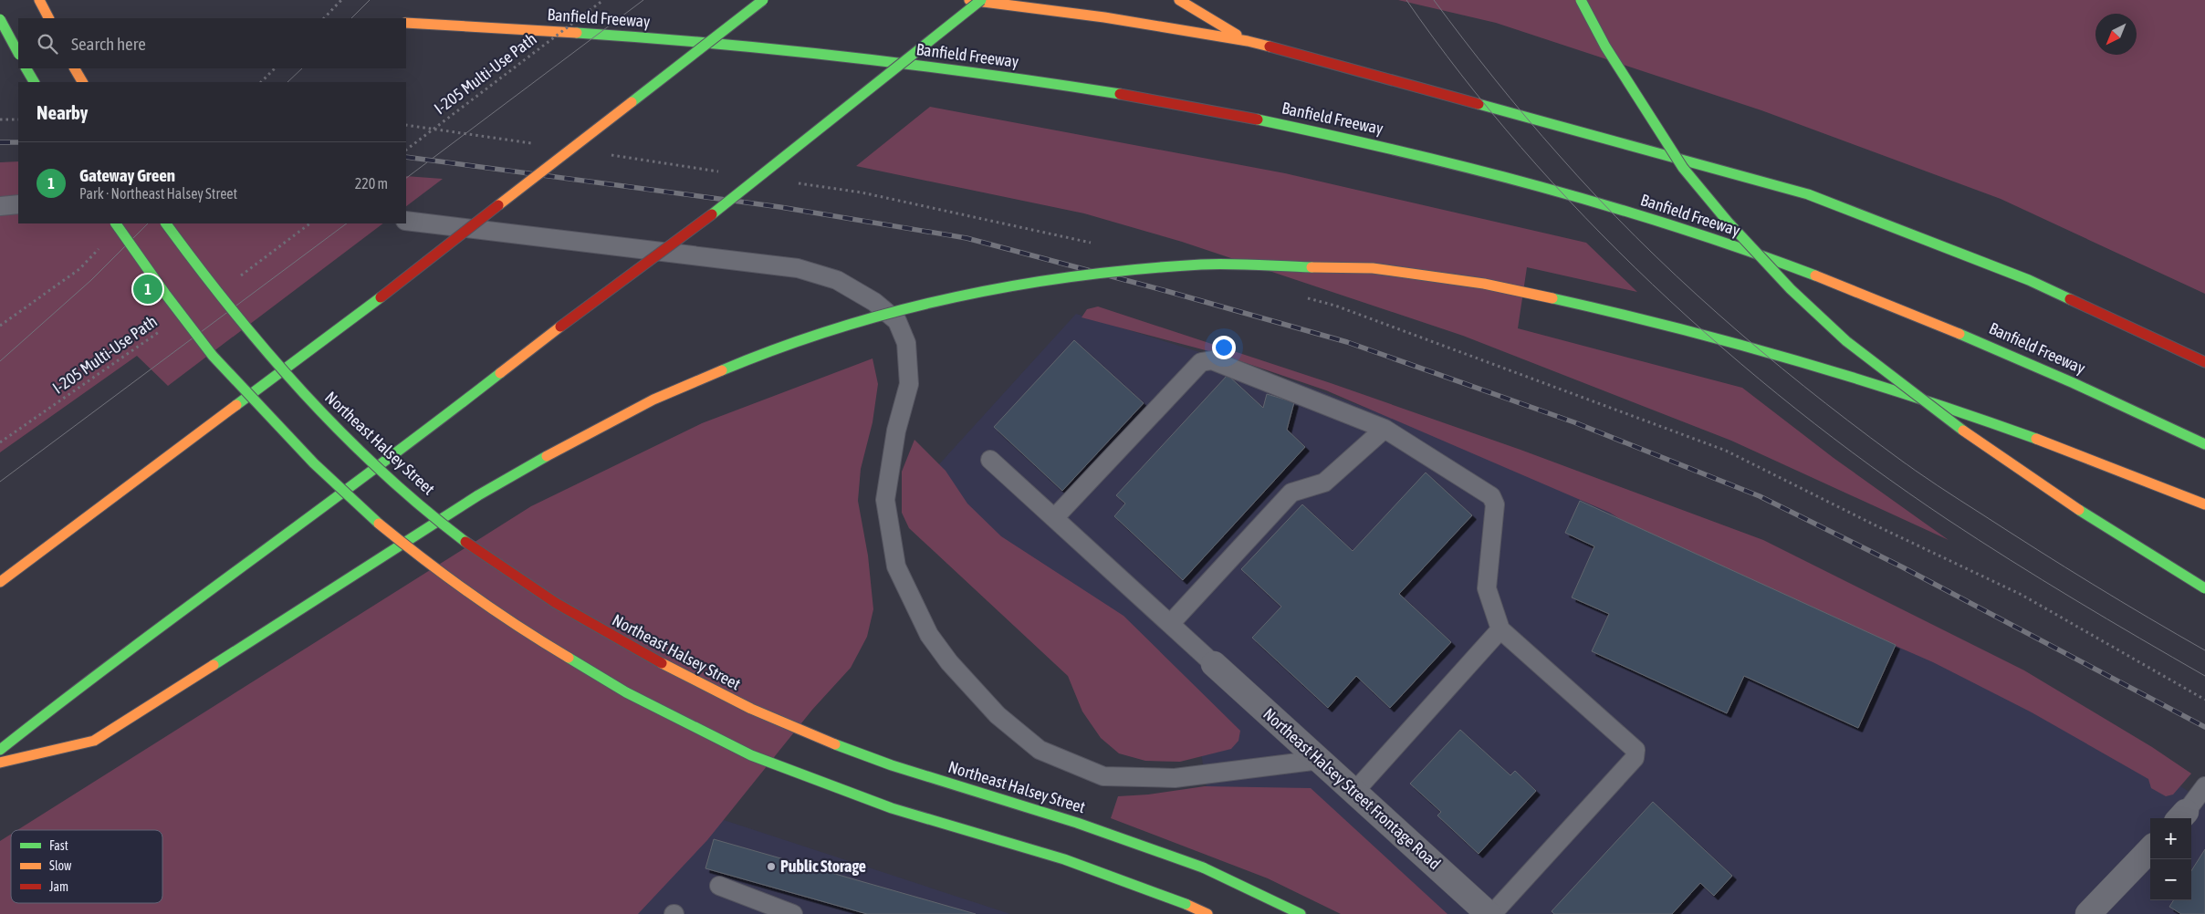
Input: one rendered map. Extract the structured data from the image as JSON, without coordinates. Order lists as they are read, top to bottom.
{
  "streets": {
    "main road": ["Banfield Freeway", "Northeast Halsey Street"],
    "street": ["Northeast Halsey Street Frontage Road"],
    "path": ["I-205 Multi-Use Path"]
  },
  "places": ["Public Storage"],
  "legend": ["Fast", "Slow", "Jam"],
  "north": "bottom left",
  "page": {
    "search": "Search here",
    "heading": "Nearby",
    "list": [
      {
        "mark": "1",
        "name": "Gateway Green",
        "note": "Park · Northeast Halsey Street",
        "value": "220 m"
      }
    ],
    "pins": "1",
    "map_buttons": ["+", "−"]
  }
}
